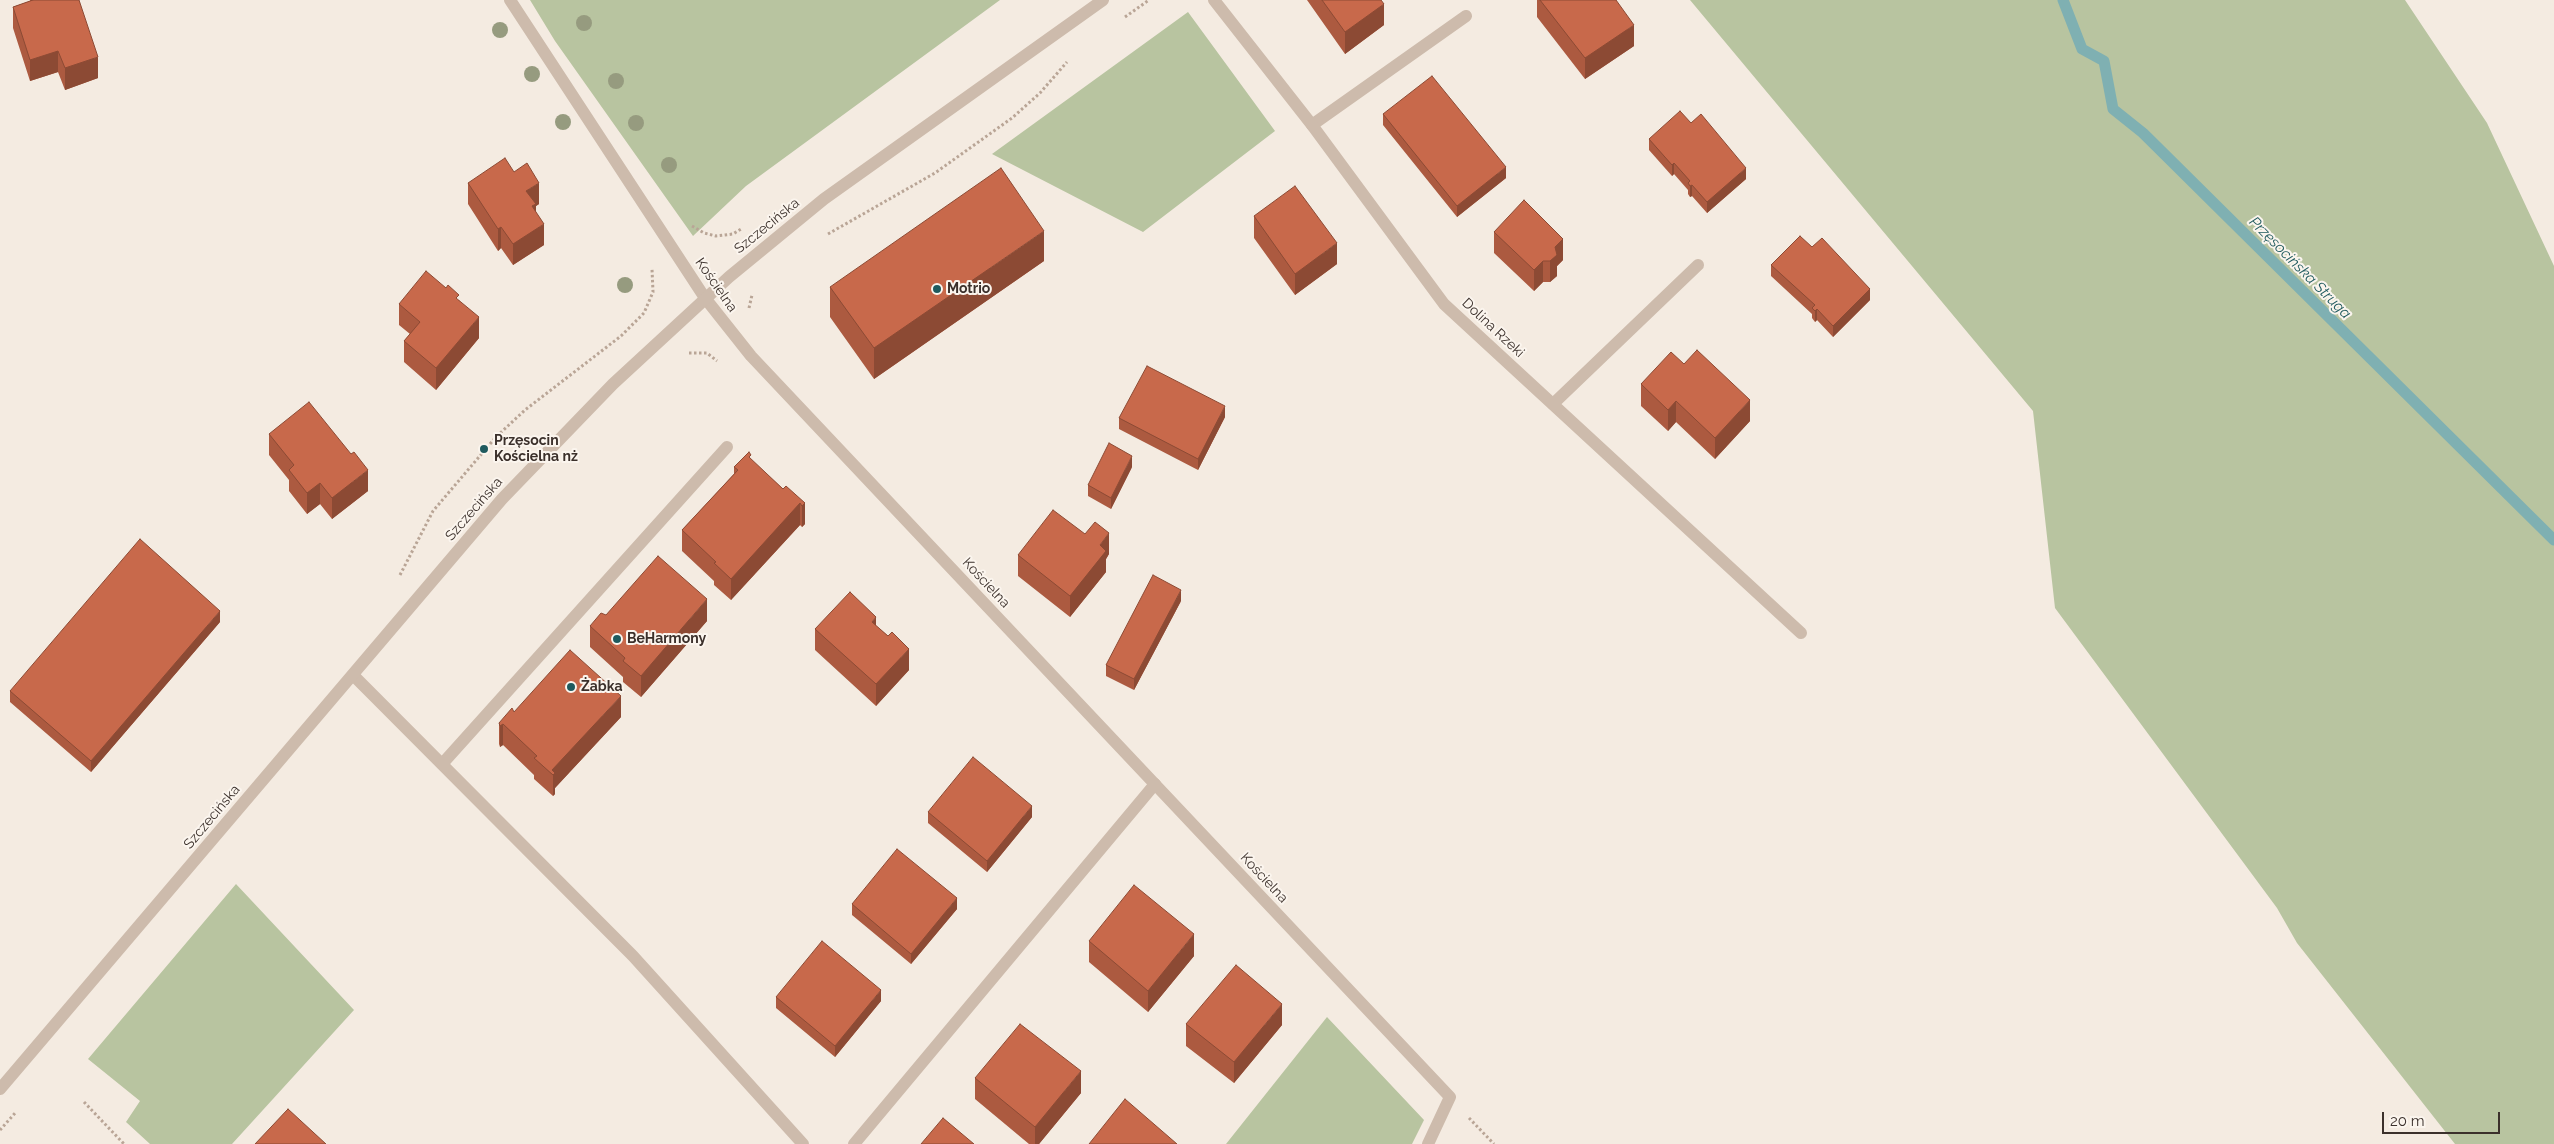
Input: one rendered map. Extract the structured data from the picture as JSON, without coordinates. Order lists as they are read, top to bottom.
{
  "streets": {
    "street": ["Szczecińska", "Kościelna", "Dolina Rzeki"]
  },
  "crossings": [
    ["Szczecińska", "Kościelna"]
  ],
  "water": ["Przęsocińska Struga"],
  "places": [
    "Motrio",
    "Przęsocin Kościelna nż",
    "BeHarmony",
    "Żabka"
  ],
  "scale_bar": "20 m"
}
